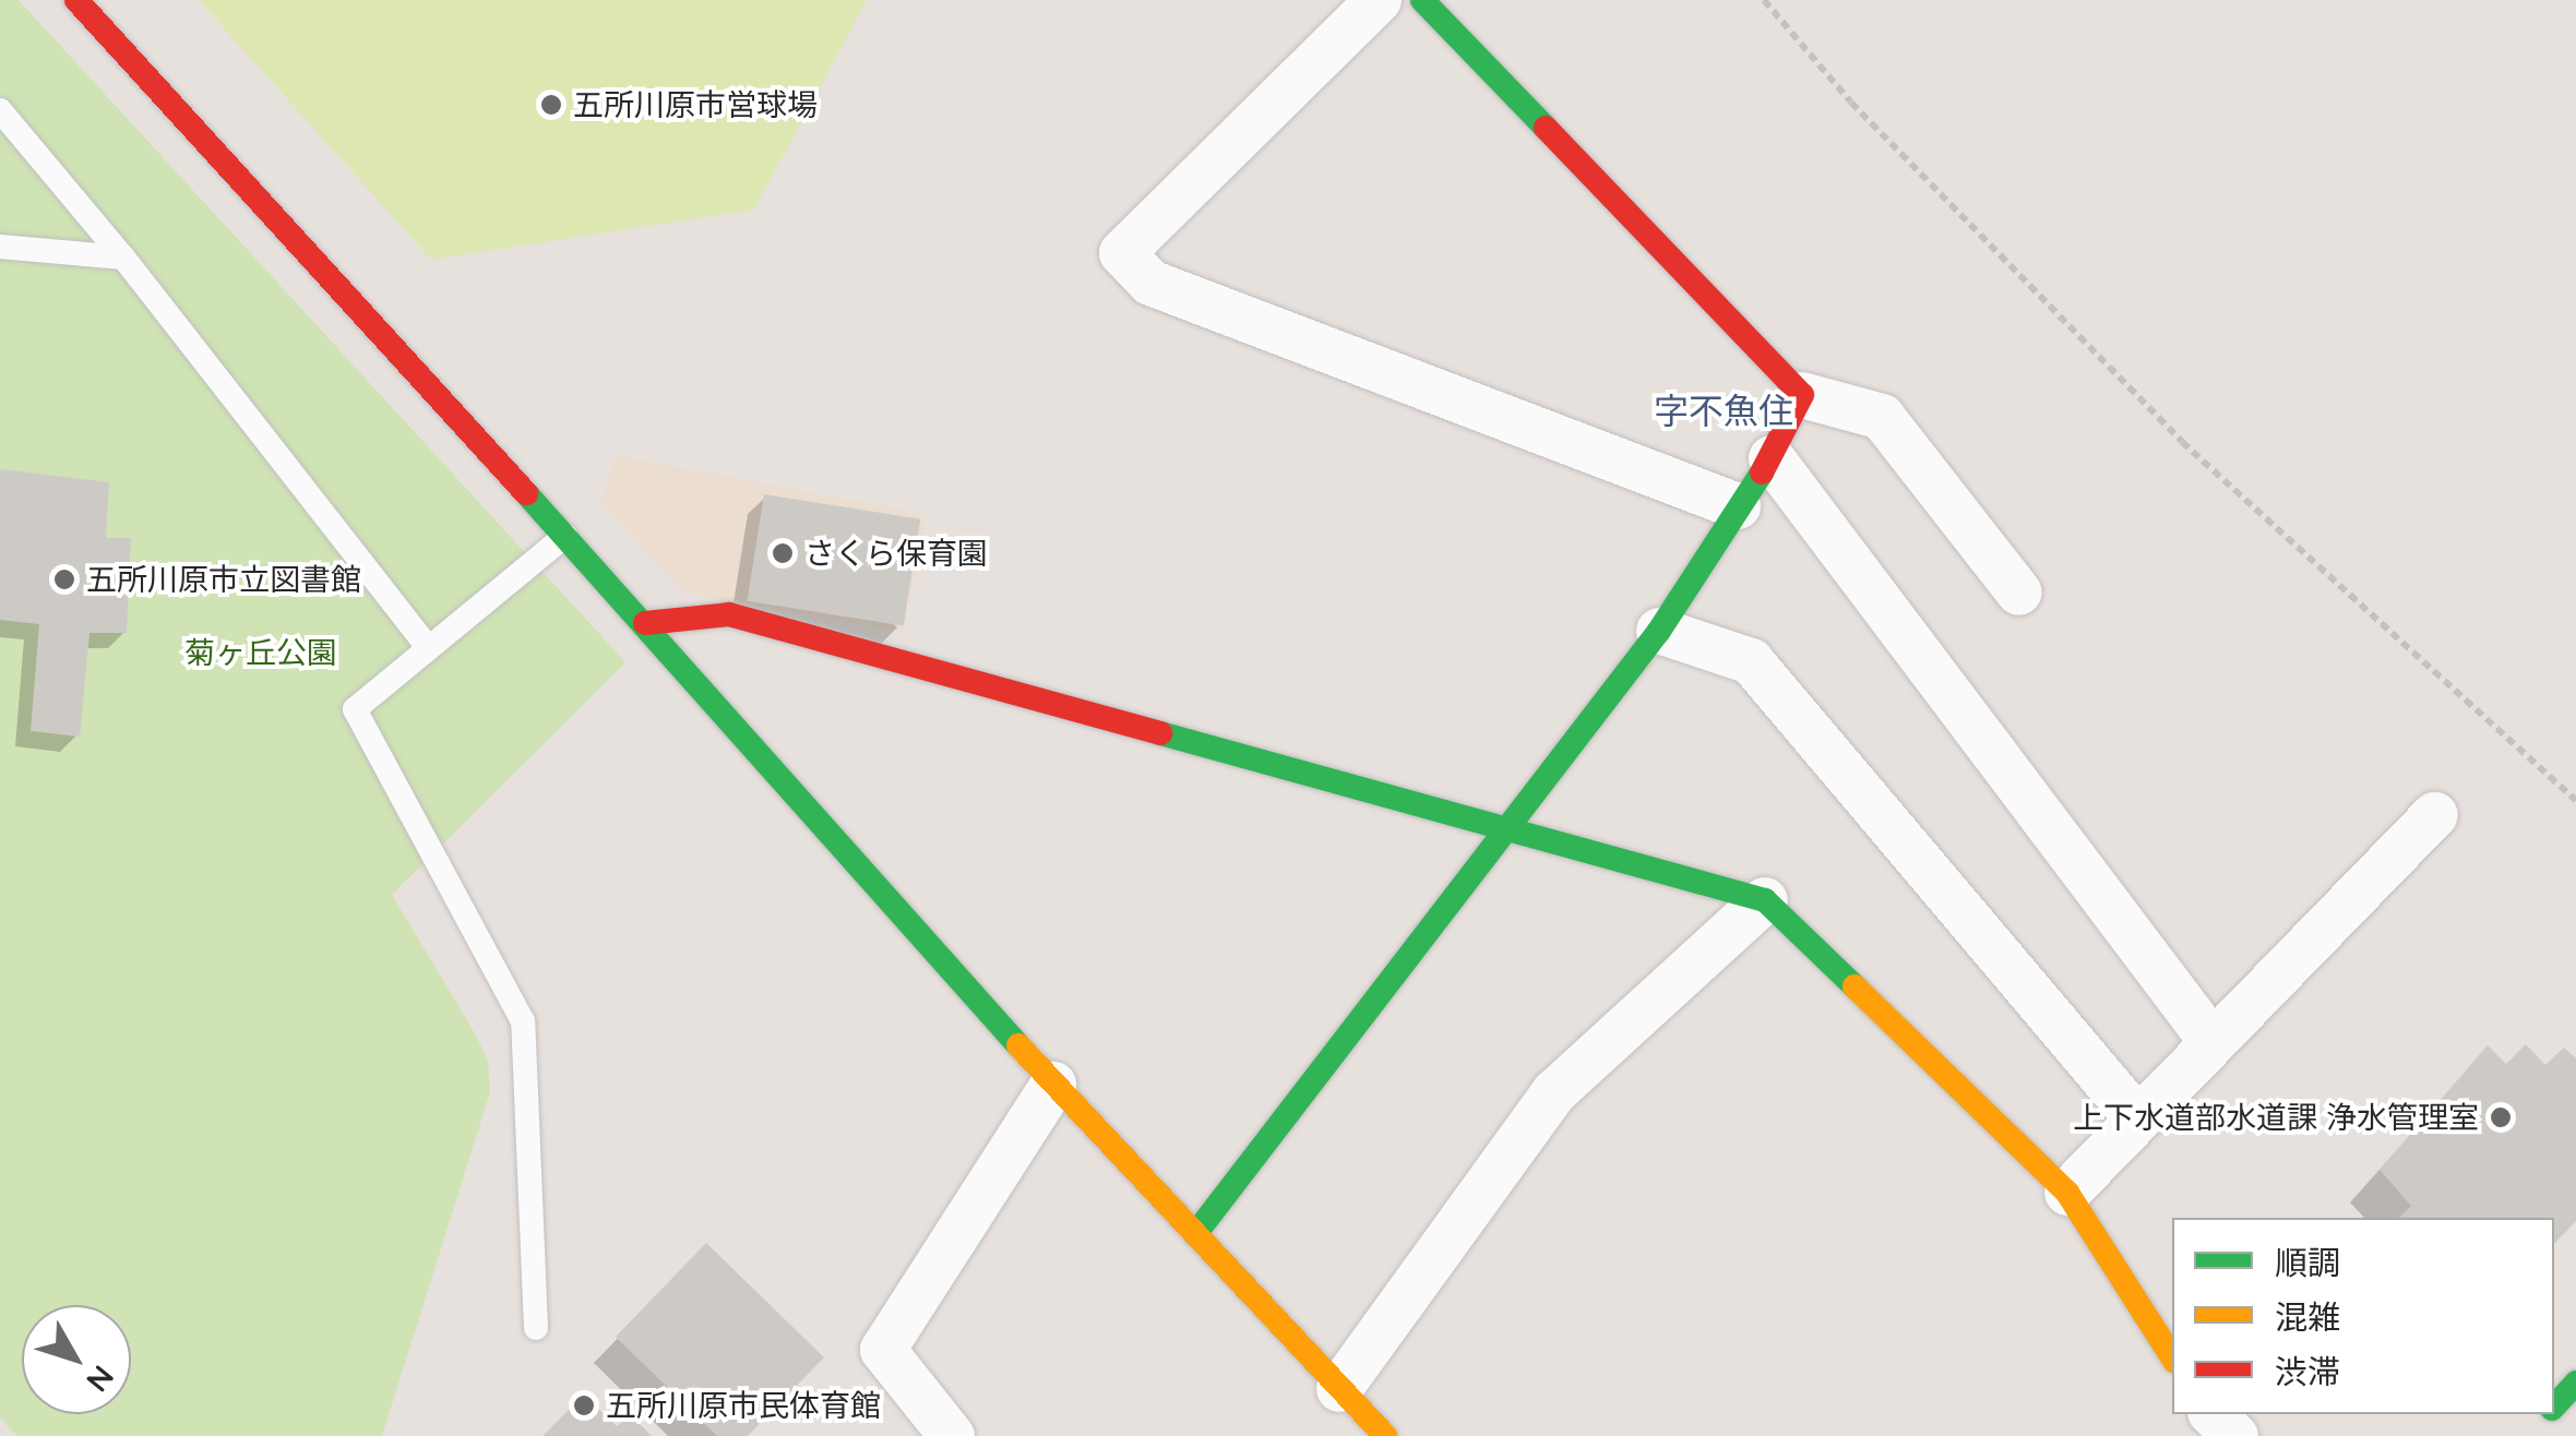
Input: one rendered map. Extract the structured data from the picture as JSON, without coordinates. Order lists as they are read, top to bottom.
{
  "districts": ["字不魚住"],
  "parks": ["菊ヶ丘公園"],
  "places": [
    "五所川原市営球場",
    "さくら保育園",
    "五所川原市立図書館",
    "上下水道部水道課 浄水管理室",
    "五所川原市民体育館"
  ],
  "legend": ["順調", "混雑", "渋滞"],
  "north": "bottom right"
}
